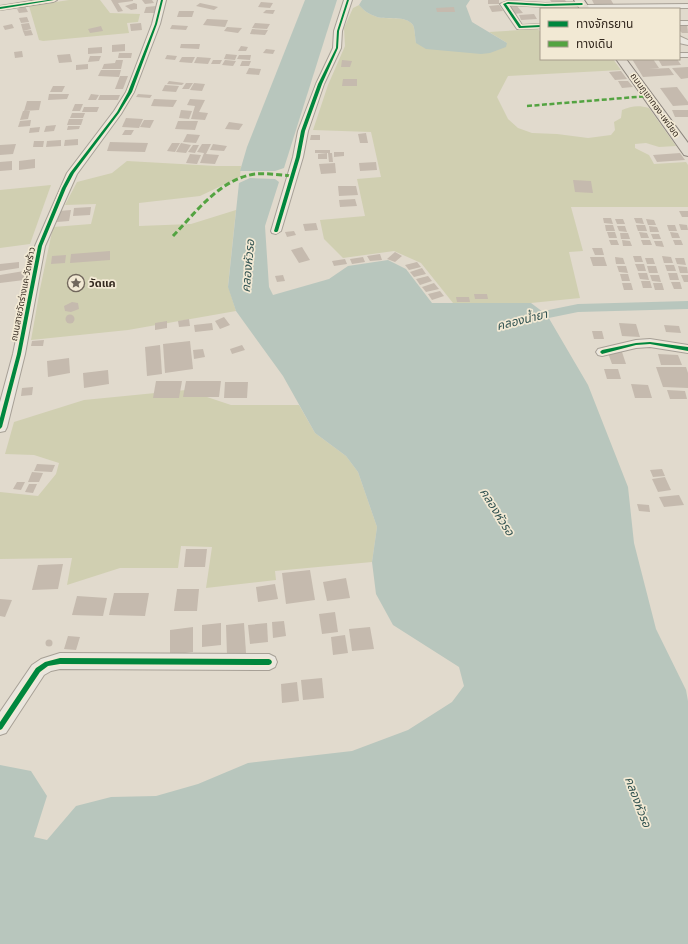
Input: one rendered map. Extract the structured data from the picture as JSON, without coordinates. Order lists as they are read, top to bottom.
{
  "streets": {
    "main road": ["ถนนภูเขาทอง-เพนียด"],
    "street": ["ถนนสายวัดร่างแค-วัดพร้าว"]
  },
  "water": ["คลองหัวรอ", "คลองน้ำยา"],
  "places": {
    "place": ["วัดแค"]
  },
  "legend": ["ทางจักรยาน", "ทางเดิน"]
}
